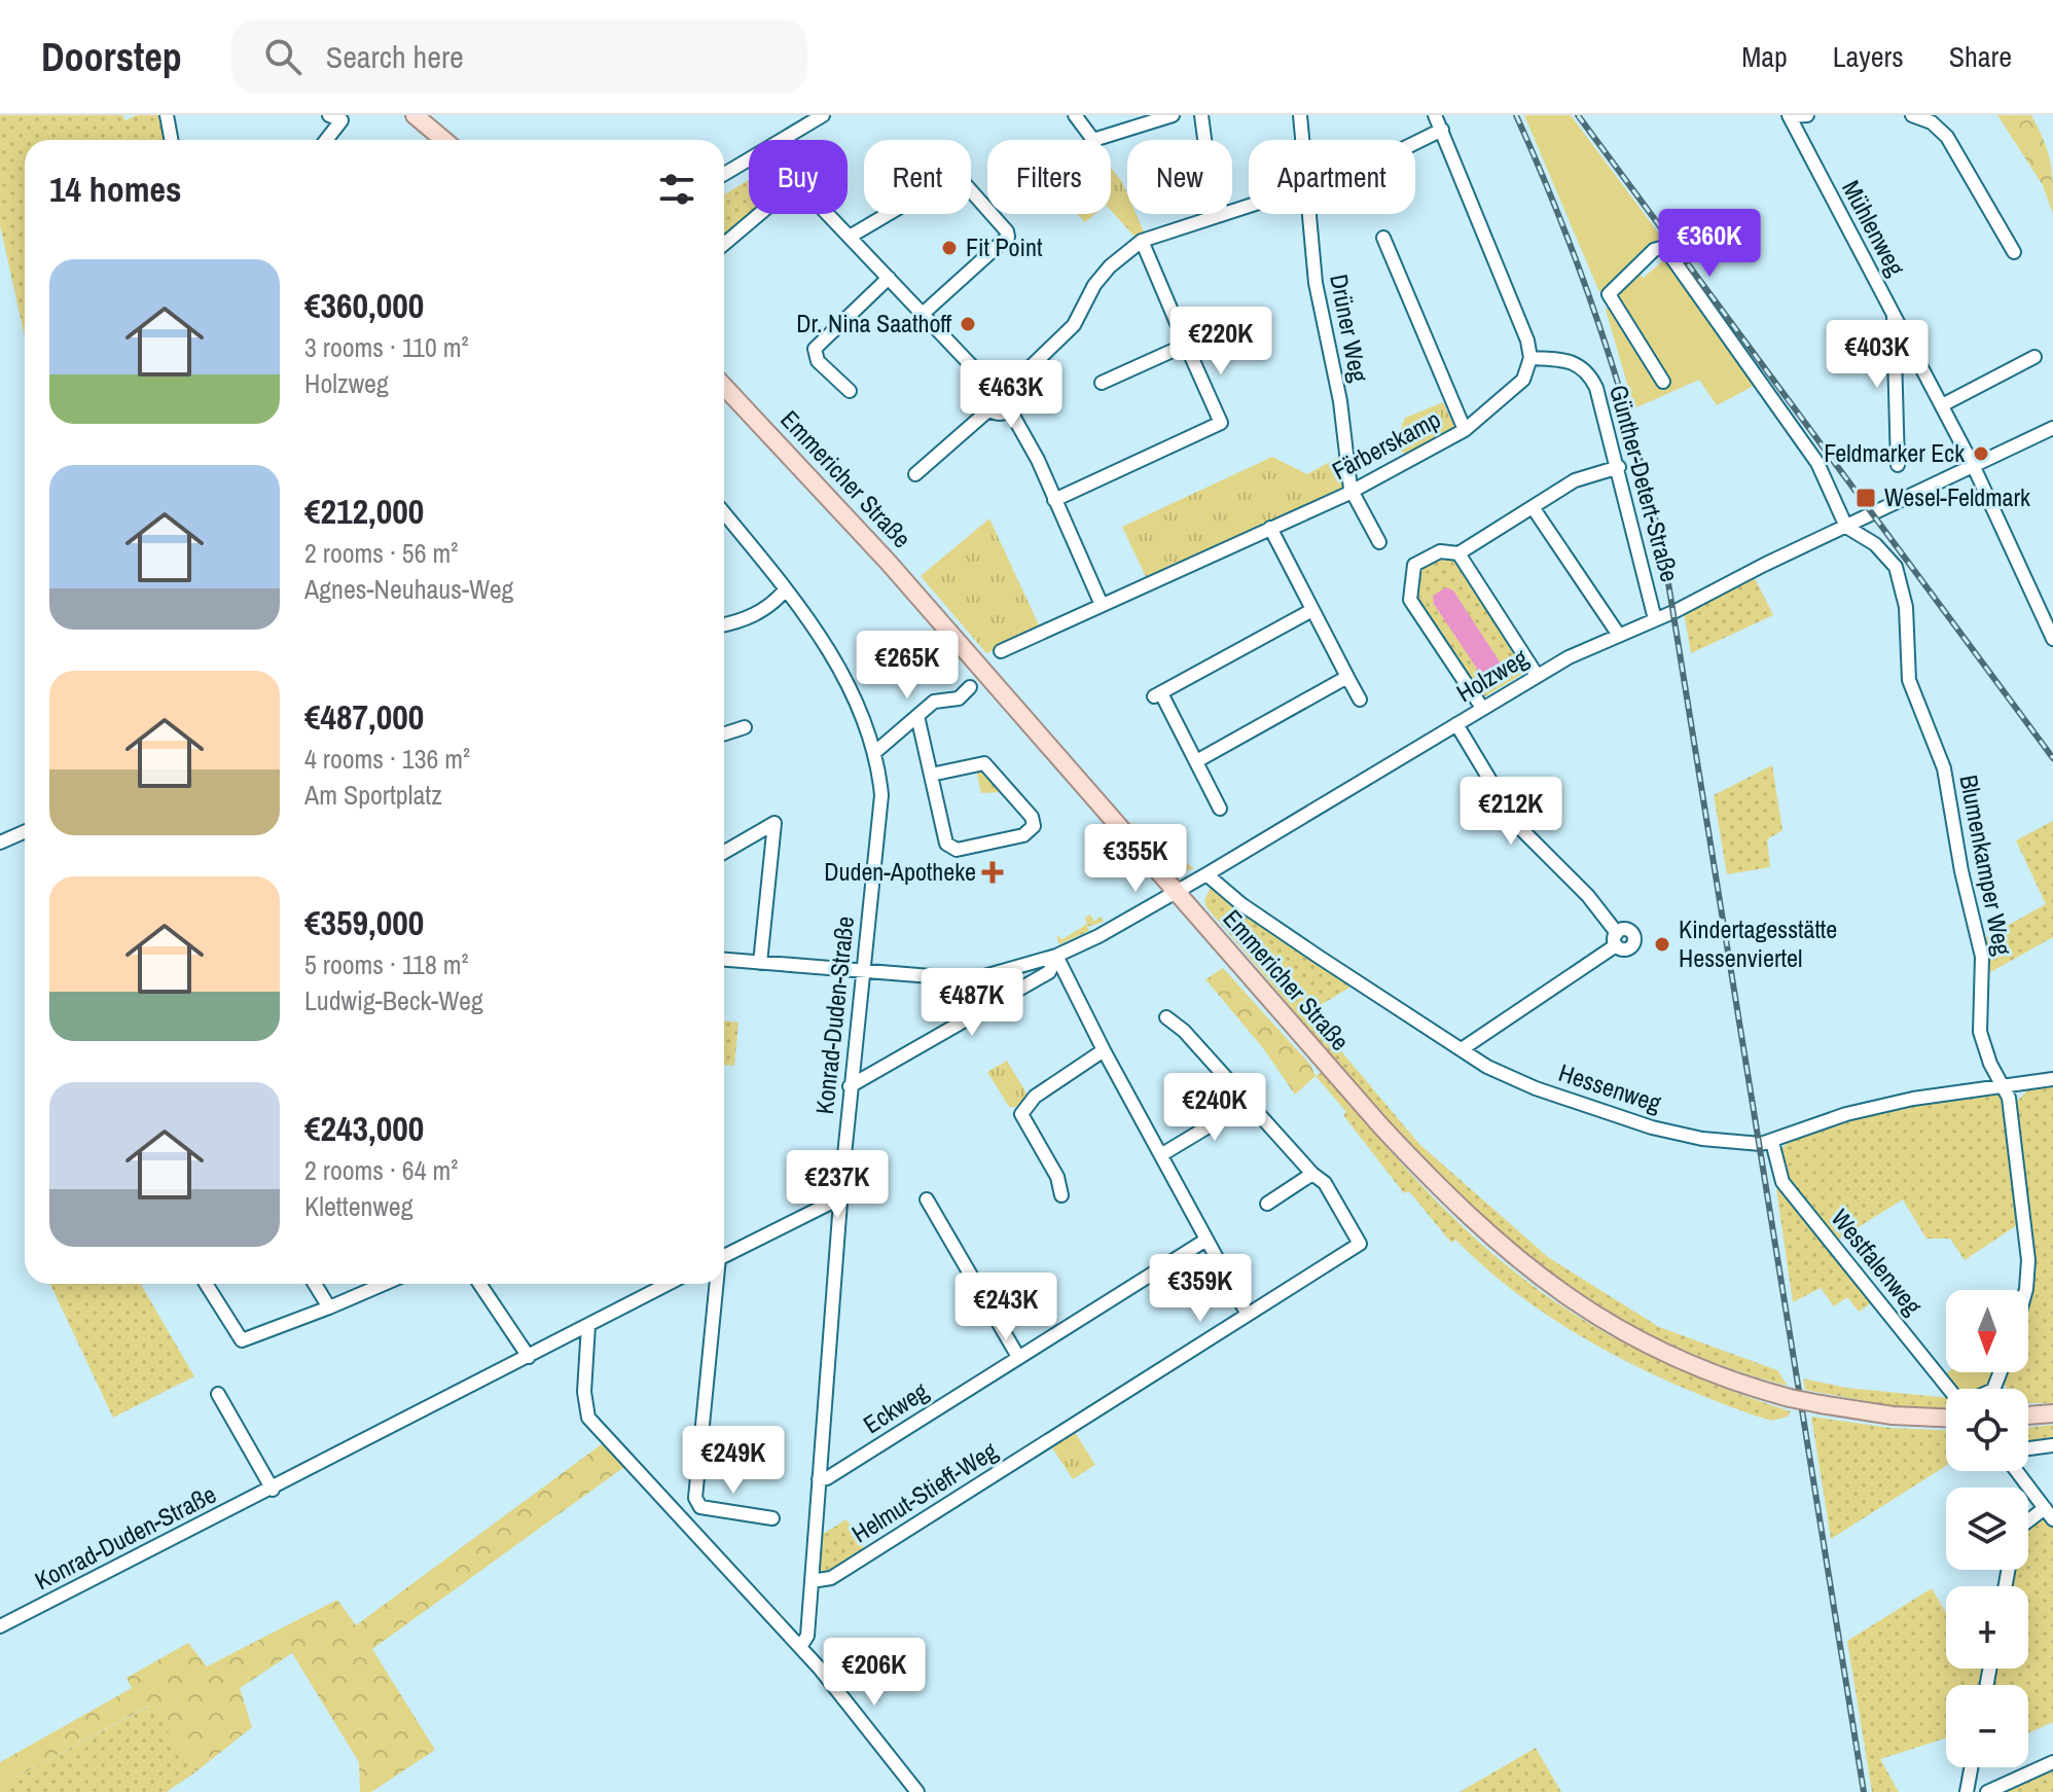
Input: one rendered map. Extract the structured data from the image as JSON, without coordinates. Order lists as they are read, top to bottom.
{
  "streets": {
    "main road": ["Emmericher Straße"],
    "street": [
      "Mühlenweg",
      "Drüner Weg",
      "Färberskamp",
      "Günther-Detert-Straße",
      "Holzweg",
      "Blumenkamper Weg",
      "Konrad-Duden-Straße",
      "Hessenweg",
      "Westfalenweg",
      "Eckweg",
      "Helmut-Stieff-Weg"
    ]
  },
  "crossings": [
    ["Mühlenweg", "Holzweg"],
    ["Drüner Weg", "Färberskamp"],
    ["Färberskamp", "Günther-Detert-Straße"],
    ["Emmericher Straße", "Holzweg"],
    ["Günther-Detert-Straße", "Holzweg"],
    ["Holzweg", "Blumenkamper Weg"],
    ["Holzweg", "Hessenweg"],
    ["Blumenkamper Weg", "Hessenweg"],
    ["Konrad-Duden-Straße", "Eckweg"],
    ["Konrad-Duden-Straße", "Helmut-Stieff-Weg"],
    ["Hessenweg", "Westfalenweg"]
  ],
  "places": {
    "other": [
      "Fit Point",
      "Dr. Nina Saathoff",
      "Feldmarker Eck",
      "Kindertagesstätte Hessenviertel"
    ],
    "transit": ["Wesel-Feldmark"],
    "health": ["Duden-Apotheke"]
  },
  "north": "bottom",
  "page": {
    "header": "Doorstep",
    "search": "Search here",
    "nav": ["Map", "Layers", "Share"],
    "chip": [
      "Buy",
      "Rent",
      "Filters",
      "New",
      "Apartment"
    ],
    "heading": "14 homes",
    "price": [
      "€360K",
      "€220K",
      "€403K",
      "€463K",
      "€265K",
      "€212K",
      "€355K",
      "€487K",
      "€240K",
      "€237K",
      "€359K",
      "€243K",
      "€249K",
      "€206K"
    ],
    "list": [
      {
        "name": "€360,000",
        "note": "3 rooms · 110 m² · Holzweg"
      },
      {
        "name": "€212,000",
        "note": "2 rooms · 56 m² · Agnes-Neuhaus-Weg"
      },
      {
        "name": "€487,000",
        "note": "4 rooms · 136 m² · Am Sportplatz"
      },
      {
        "name": "€359,000",
        "note": "5 rooms · 118 m² · Ludwig-Beck-Weg"
      },
      {
        "name": "€243,000",
        "note": "2 rooms · 64 m² · Klettenweg"
      }
    ],
    "map_buttons": ["+", "−"]
  }
}
